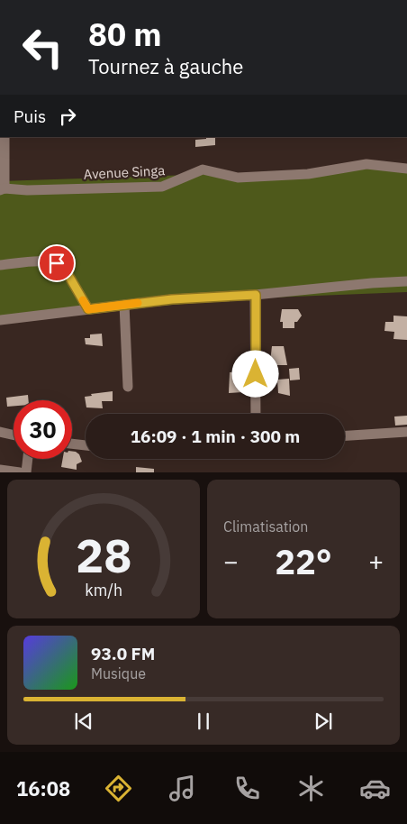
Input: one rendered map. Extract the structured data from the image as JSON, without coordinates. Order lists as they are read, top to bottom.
{
  "streets": {
    "street": ["Avenue Singa"]
  },
  "page": {
    "turn": ["80 m", "Tournez à gauche"],
    "then": "Puis",
    "limit": "30",
    "trip": "16:09 · 1 min · 300 m",
    "tile": "Climatisation",
    "heat": ["−", "22°", "+"],
    "song": ["93.0 FM", "Musique"],
    "tabs": "16:08",
    "gauge": ["28", "km/h"]
  }
}
